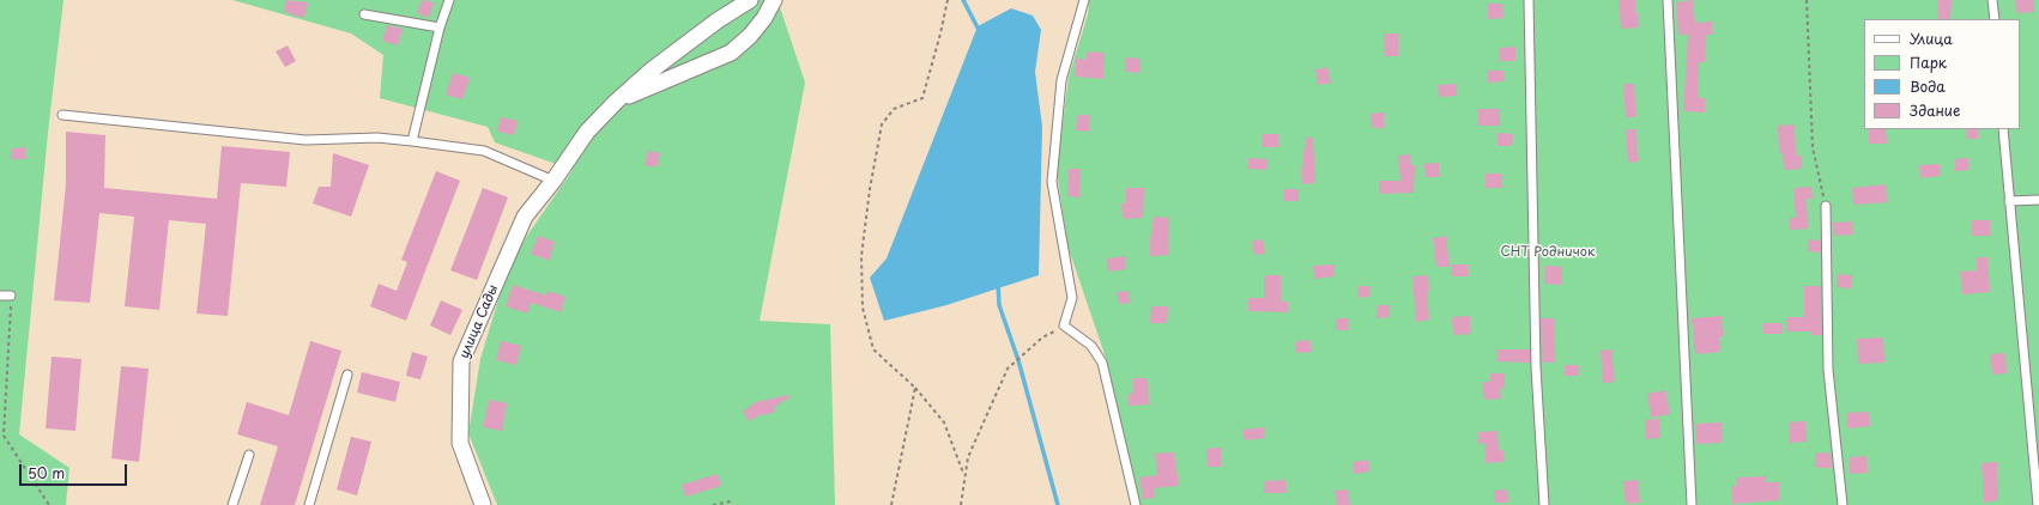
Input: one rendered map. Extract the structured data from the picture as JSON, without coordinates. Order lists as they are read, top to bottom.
{
  "streets": {
    "street": ["улица Сады"]
  },
  "parks": ["СНТ Родничок"],
  "legend": [
    "Улица",
    "Парк",
    "Вода",
    "Здание"
  ],
  "scale_bar": "50 m"
}
